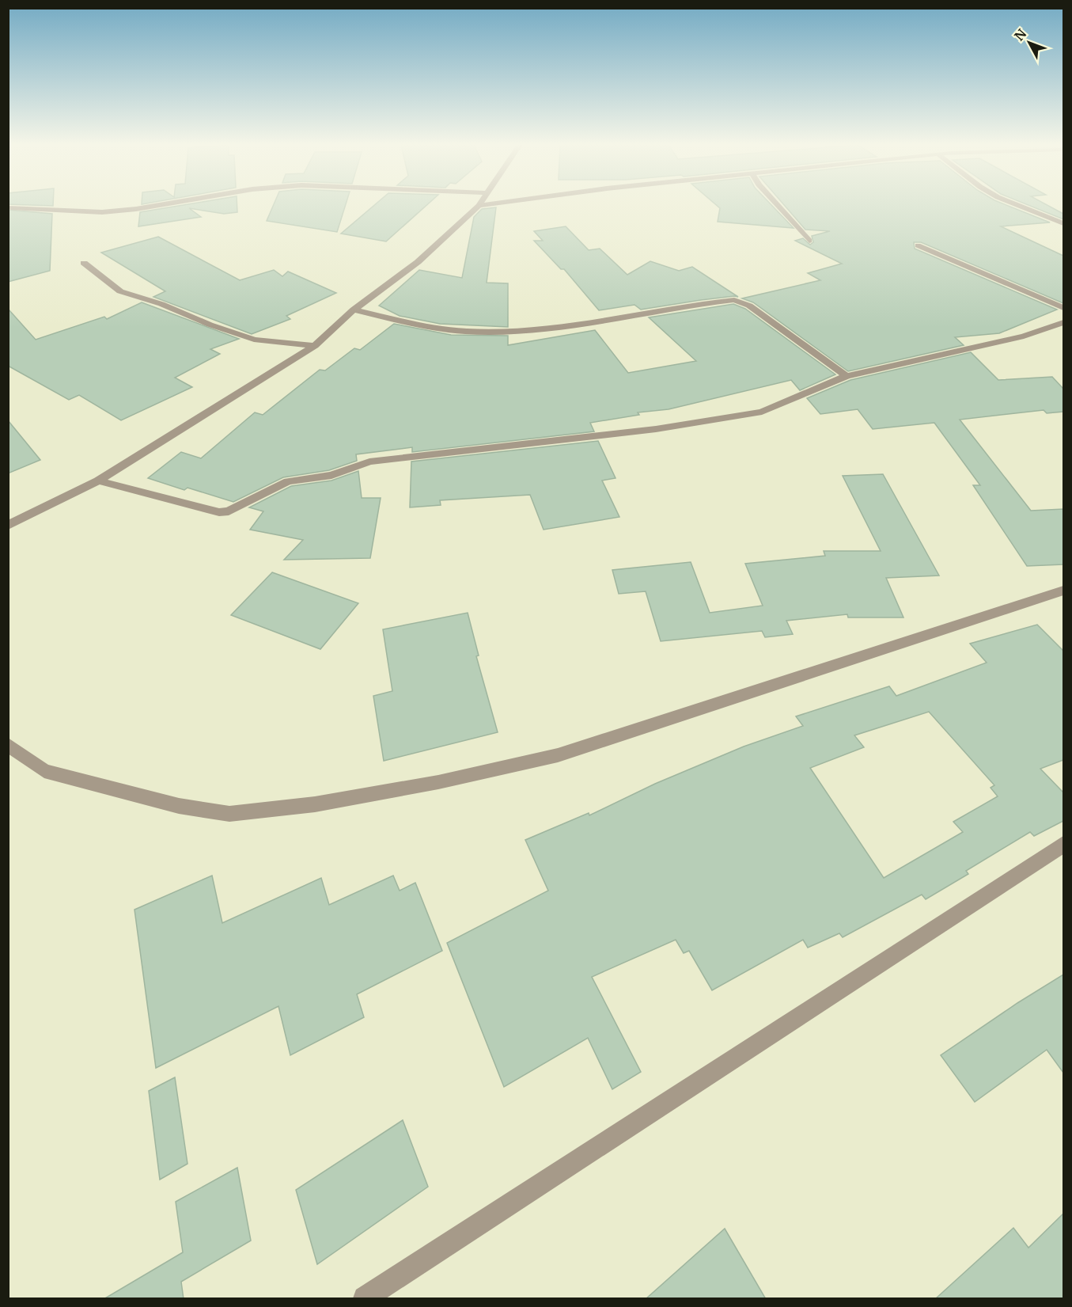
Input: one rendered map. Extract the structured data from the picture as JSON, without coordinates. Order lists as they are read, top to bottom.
{
  "north": "top left"
}
